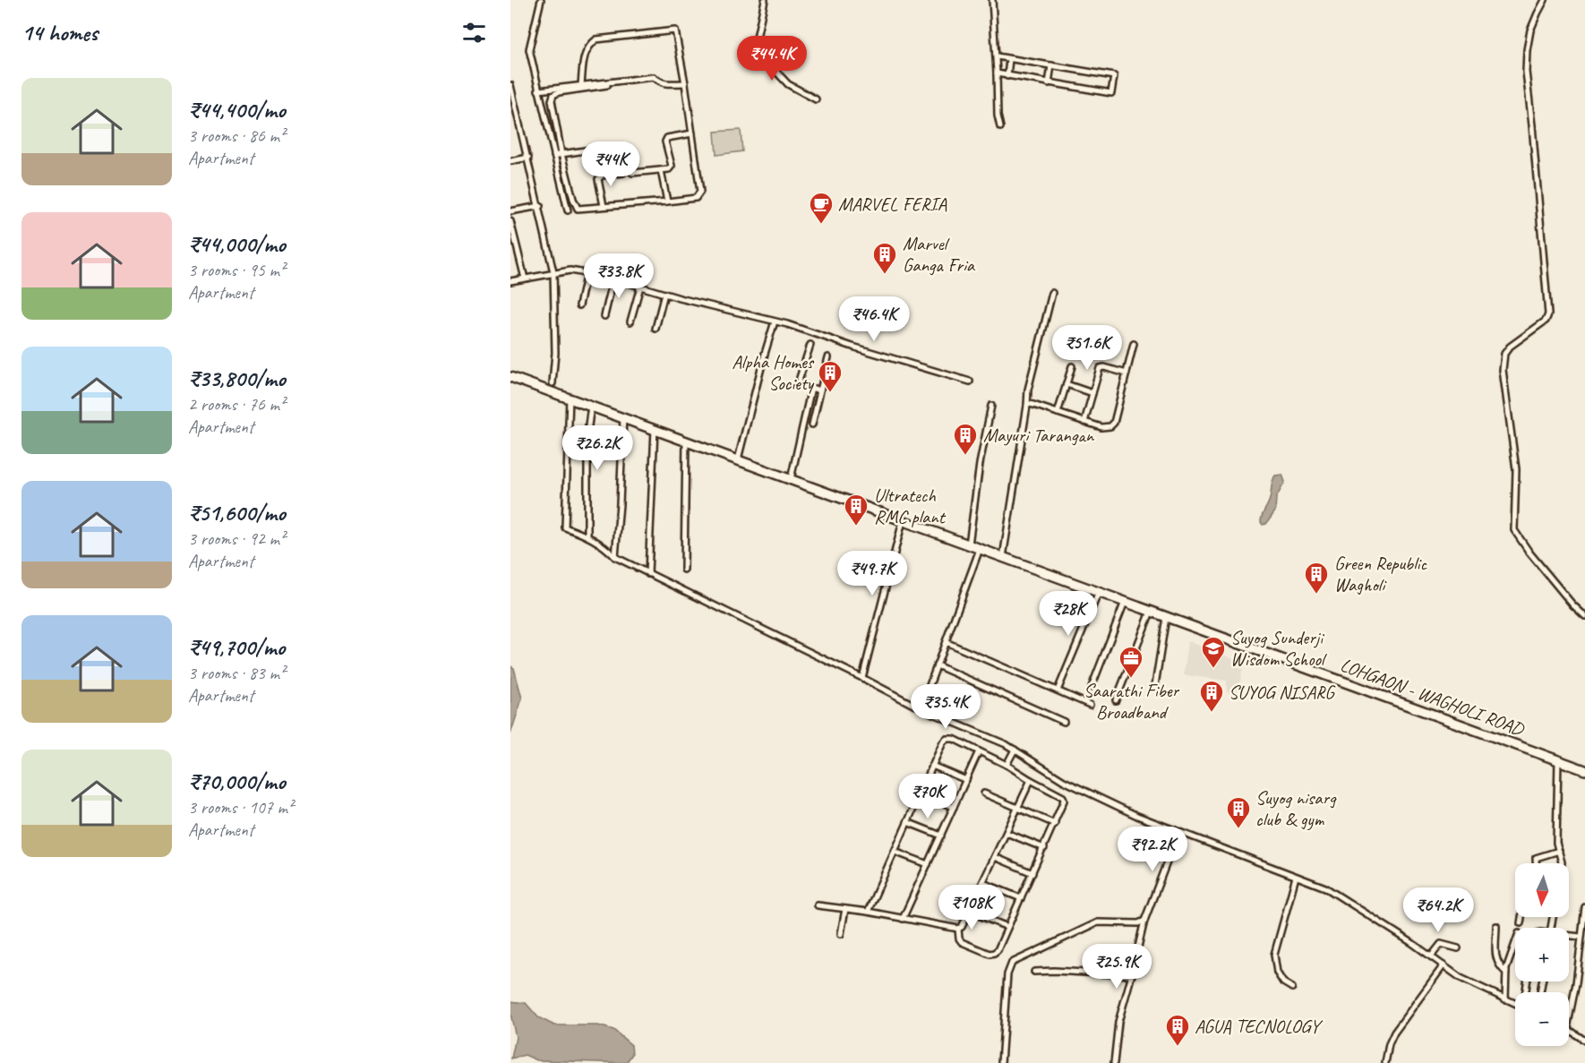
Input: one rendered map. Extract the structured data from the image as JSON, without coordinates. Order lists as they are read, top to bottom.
{
  "streets": {
    "main road": ["LOHGAON - WAGHOLI ROAD"]
  },
  "places": {
    "cafe": ["MARVEL FERIA"],
    "building": [
      "Marvel Ganga Fria",
      "Alpha Homes Society",
      "Mayuri Tarangan",
      "Ultratech RMC plant",
      "Green Republic Wagholi",
      "SUYOG NISARG",
      "Suyog nisarg club & gym",
      "AGUA TECNOLOGY"
    ],
    "school or university": ["Suyog Sunderji Wisdom School"],
    "office": ["Saarathi Fiber Broadband"]
  },
  "north": "bottom",
  "page": {
    "heading": "14 homes",
    "price": [
      "₹44.4K",
      "₹44K",
      "₹33.8K",
      "₹46.4K",
      "₹51.6K",
      "₹26.2K",
      "₹49.7K",
      "₹28K",
      "₹35.4K",
      "₹70K",
      "₹92.2K",
      "₹108K",
      "₹64.2K",
      "₹25.9K"
    ],
    "list": [
      {
        "name": "₹44,400/mo",
        "note": "3 rooms · 86 m² · Apartment"
      },
      {
        "name": "₹44,000/mo",
        "note": "3 rooms · 95 m² · Apartment"
      },
      {
        "name": "₹33,800/mo",
        "note": "2 rooms · 76 m² · Apartment"
      },
      {
        "name": "₹51,600/mo",
        "note": "3 rooms · 92 m² · Apartment"
      },
      {
        "name": "₹49,700/mo",
        "note": "3 rooms · 83 m² · Apartment"
      },
      {
        "name": "₹70,000/mo",
        "note": "3 rooms · 107 m² · Apartment"
      }
    ],
    "map_buttons": ["+", "−"]
  }
}
